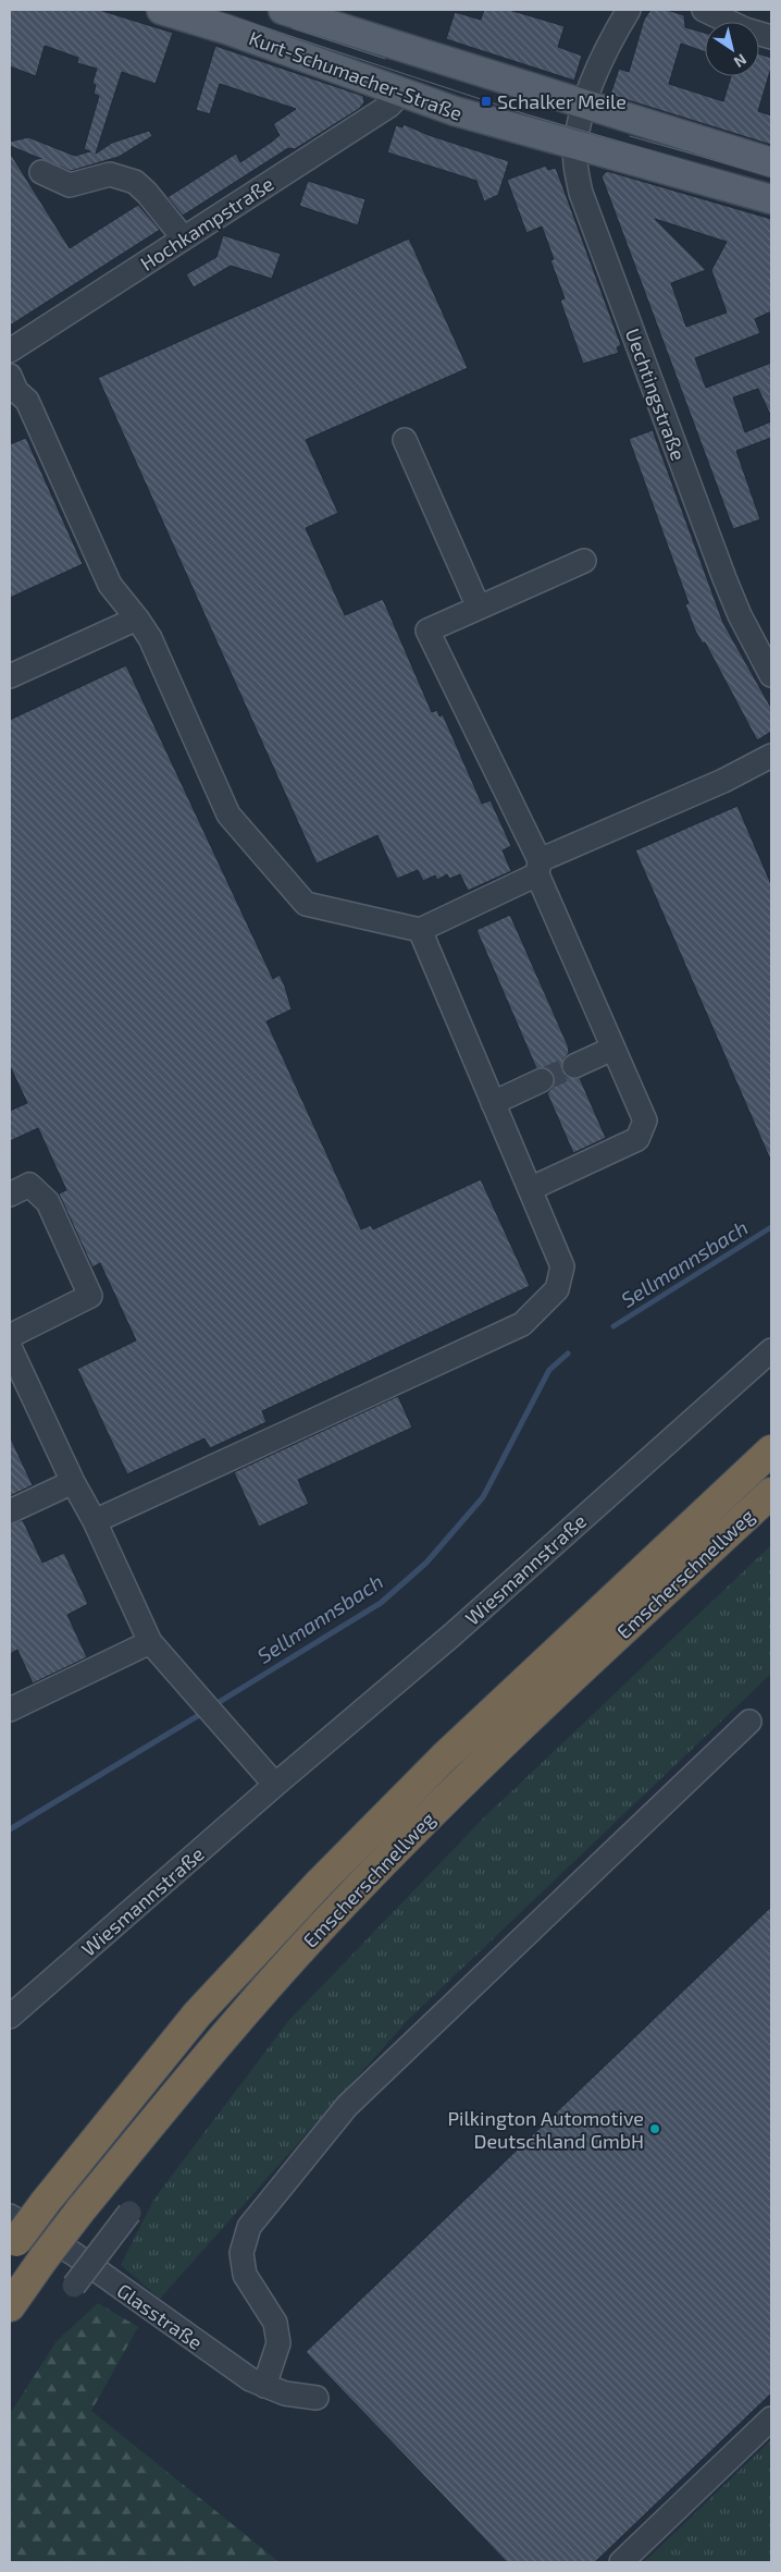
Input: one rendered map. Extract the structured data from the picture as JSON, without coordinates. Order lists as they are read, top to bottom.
{
  "streets": {
    "highway": ["Emscherschnellweg"],
    "main road": ["Kurt-Schumacher-Straße"],
    "street": [
      "Hochkampstraße",
      "Uechtingstraße",
      "Wiesmannstraße",
      "Glasstraße"
    ]
  },
  "crossings": [
    ["Kurt-Schumacher-Straße", "Hochkampstraße"],
    ["Kurt-Schumacher-Straße", "Uechtingstraße"],
    ["Emscherschnellweg", "Glasstraße"]
  ],
  "water": ["Sellmannsbach"],
  "places": {
    "transit": ["Schalker Meile"],
    "other": ["Pilkington Automotive Deutschland GmbH"]
  },
  "north": "bottom right"
}
